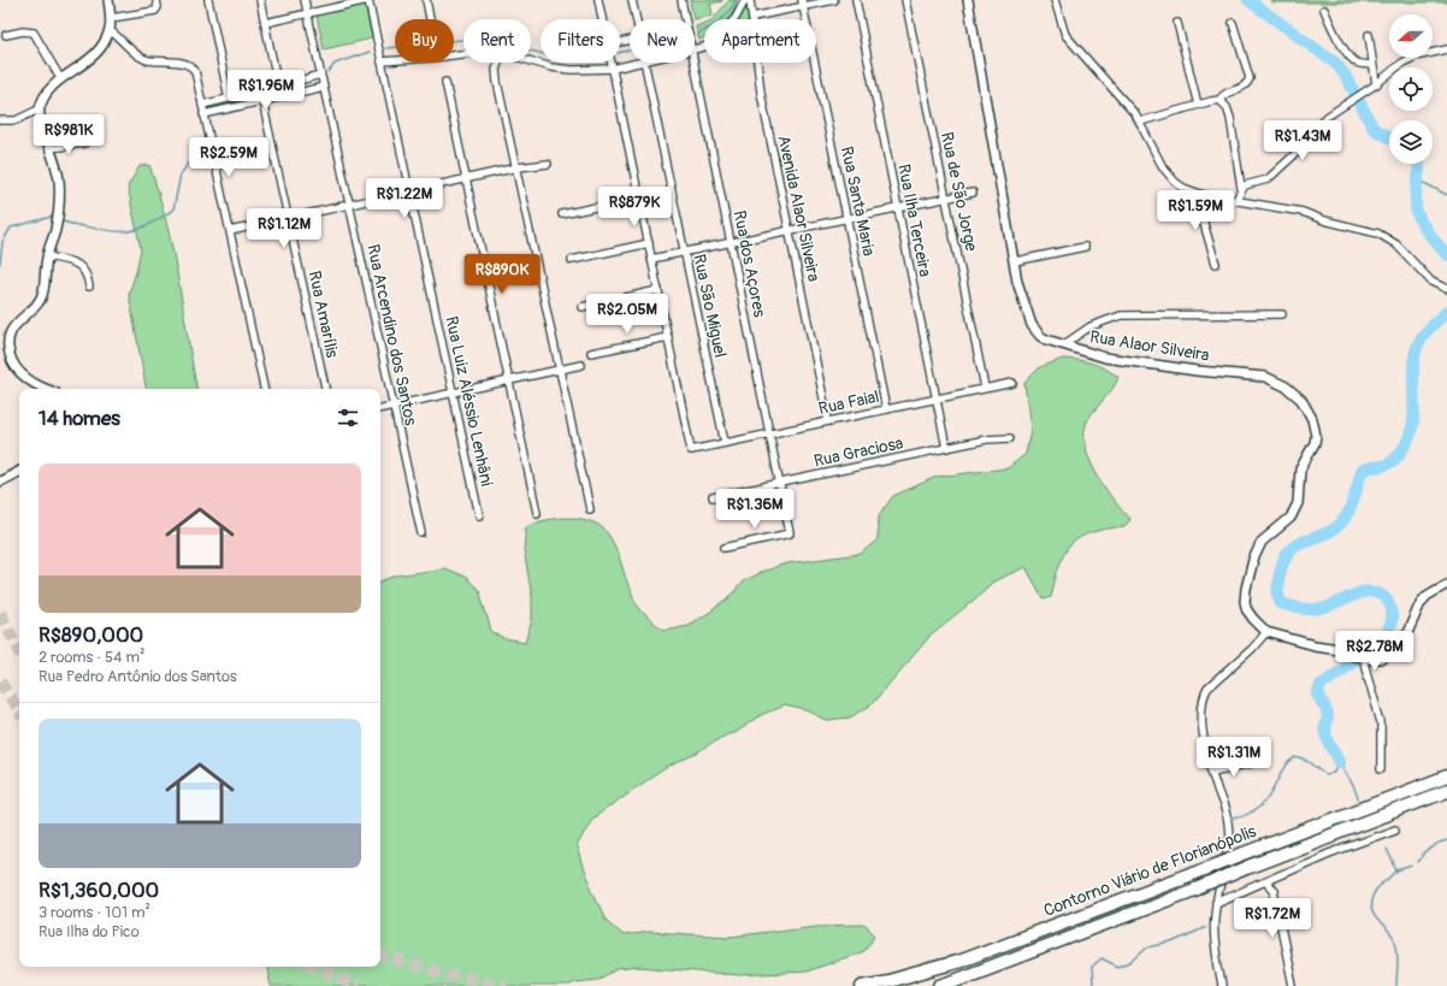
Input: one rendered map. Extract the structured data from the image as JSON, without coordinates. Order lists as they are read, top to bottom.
{
  "streets": {
    "highway": ["Contorno Viário de Florianópolis"],
    "street": [
      "Rua de São Jorge",
      "Rua Santa Maria",
      "Avenida Alaor Silveira",
      "Rua Ilha Terceira",
      "Rua dos Açores",
      "Rua São Miguel",
      "Rua Amarílis",
      "Rua Arcendino dos Santos",
      "Rua Alaor Silveira",
      "Rua Luiz Aléssio Lenhâni",
      "Rua Faial",
      "Rua Graciosa"
    ]
  },
  "crossings": [
    ["Rua de São Jorge", "Rua Faial"],
    ["Rua Santa Maria", "Rua Faial"],
    ["Avenida Alaor Silveira", "Rua Faial"],
    ["Rua Ilha Terceira", "Rua Faial"],
    ["Rua Ilha Terceira", "Rua Graciosa"],
    ["Rua dos Açores", "Rua Faial"],
    ["Rua dos Açores", "Rua Graciosa"],
    ["Rua São Miguel", "Rua Faial"],
    ["Rua Arcendino dos Santos", "Rua Luiz Aléssio Lenhâni"]
  ],
  "north": "left",
  "page": {
    "chip": [
      "Buy",
      "Rent",
      "Filters",
      "New",
      "Apartment"
    ],
    "price": [
      "R$1.96M",
      "R$981K",
      "R$1.43M",
      "R$2.59M",
      "R$1.22M",
      "R$879K",
      "R$1.59M",
      "R$1.12M",
      "R$890K",
      "R$2.05M",
      "R$1.36M",
      "R$2.78M",
      "R$1.31M",
      "R$1.72M"
    ],
    "heading": "14 homes",
    "list": [
      {
        "name": "R$890,000",
        "note": "2 rooms · 54 m² · Rua Pedro Antônio dos Santos"
      },
      {
        "name": "R$1,360,000",
        "note": "3 rooms · 101 m² · Rua Ilha do Pico"
      }
    ]
  }
}
